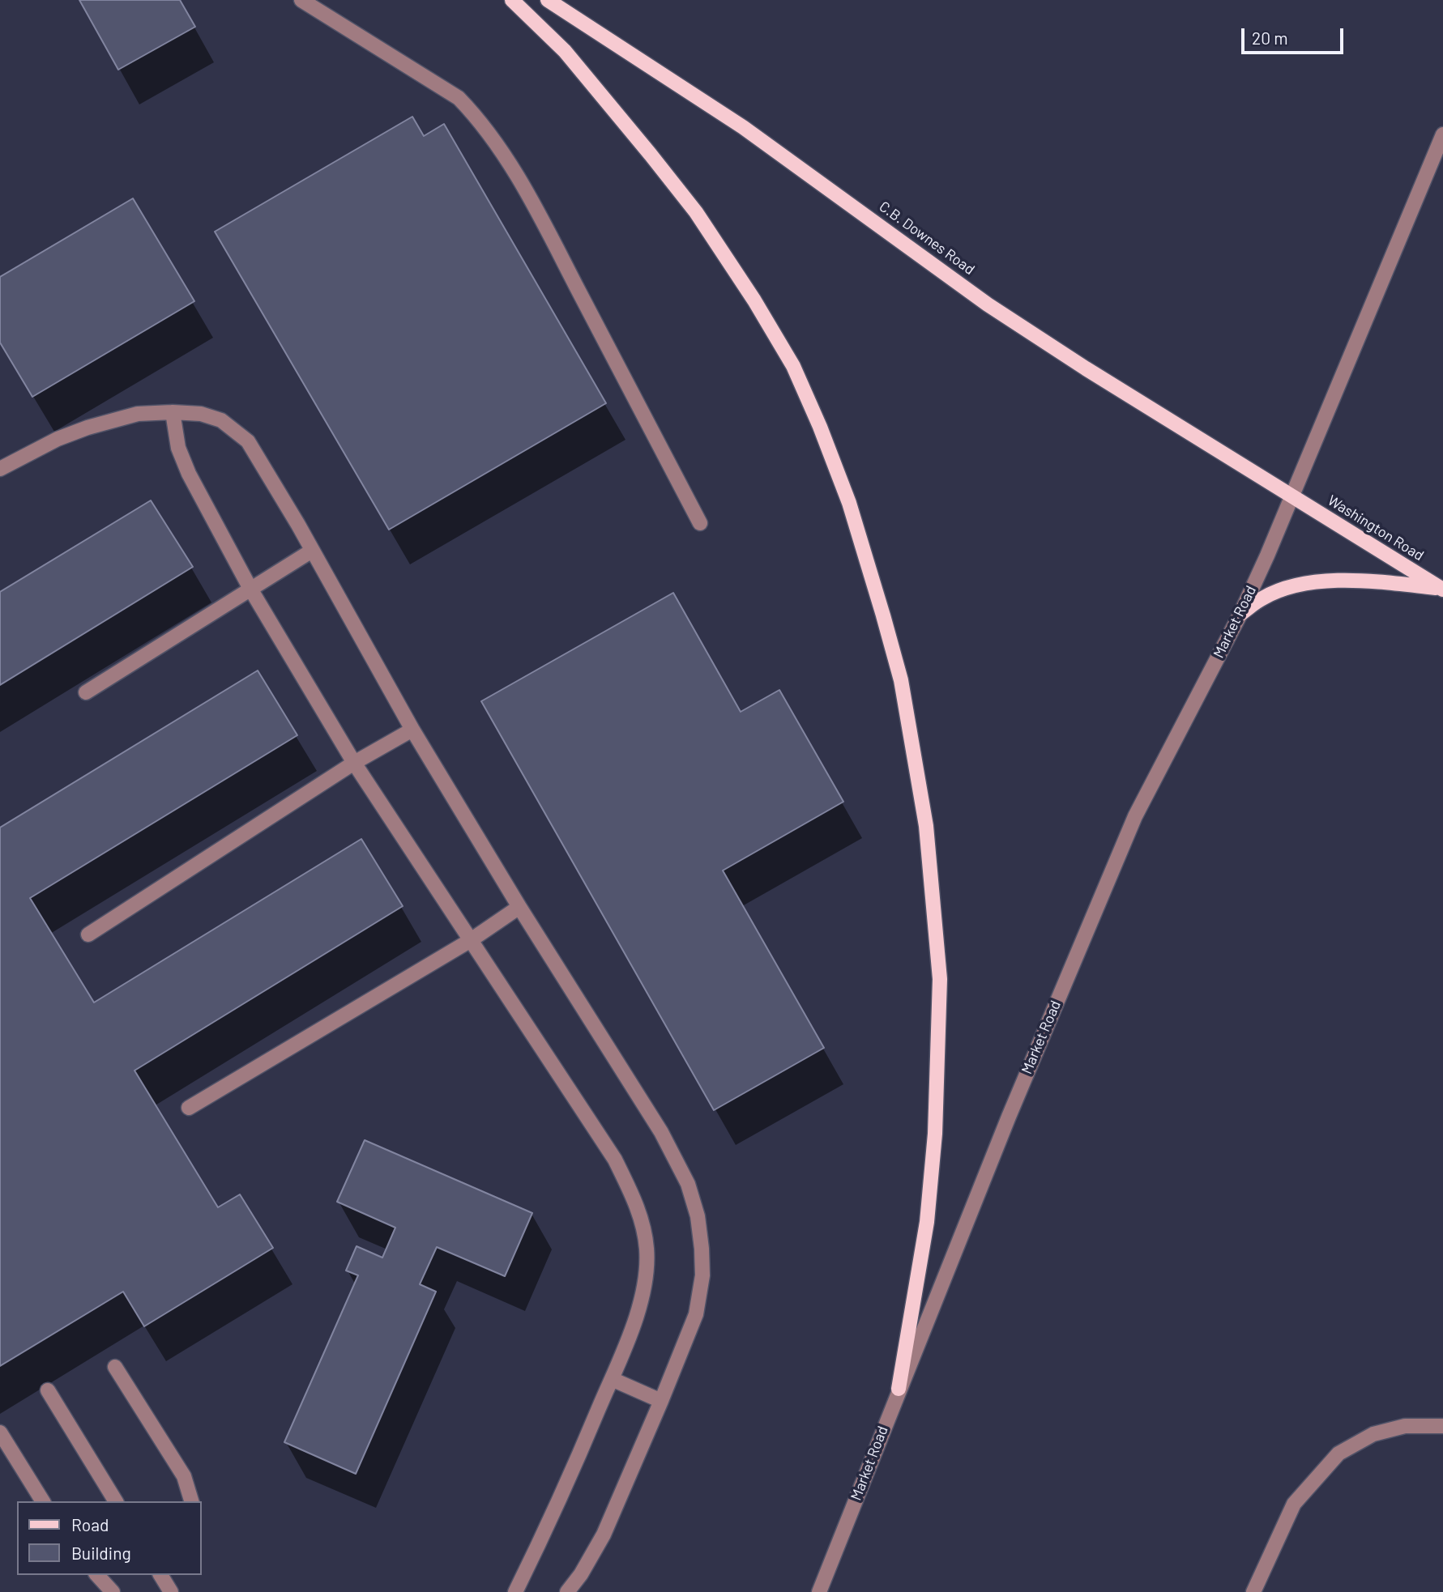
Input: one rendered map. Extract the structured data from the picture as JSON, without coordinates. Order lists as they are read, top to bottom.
{
  "streets": {
    "main road": ["C.B. Downes Road", "Washington Road"],
    "street": ["Market Road"]
  },
  "crossings": [
    ["C.B. Downes Road", "Washington Road"],
    ["C.B. Downes Road", "Market Road"],
    ["Washington Road", "Market Road"]
  ],
  "legend": ["Road", "Building"],
  "scale_bar": "20 m"
}
